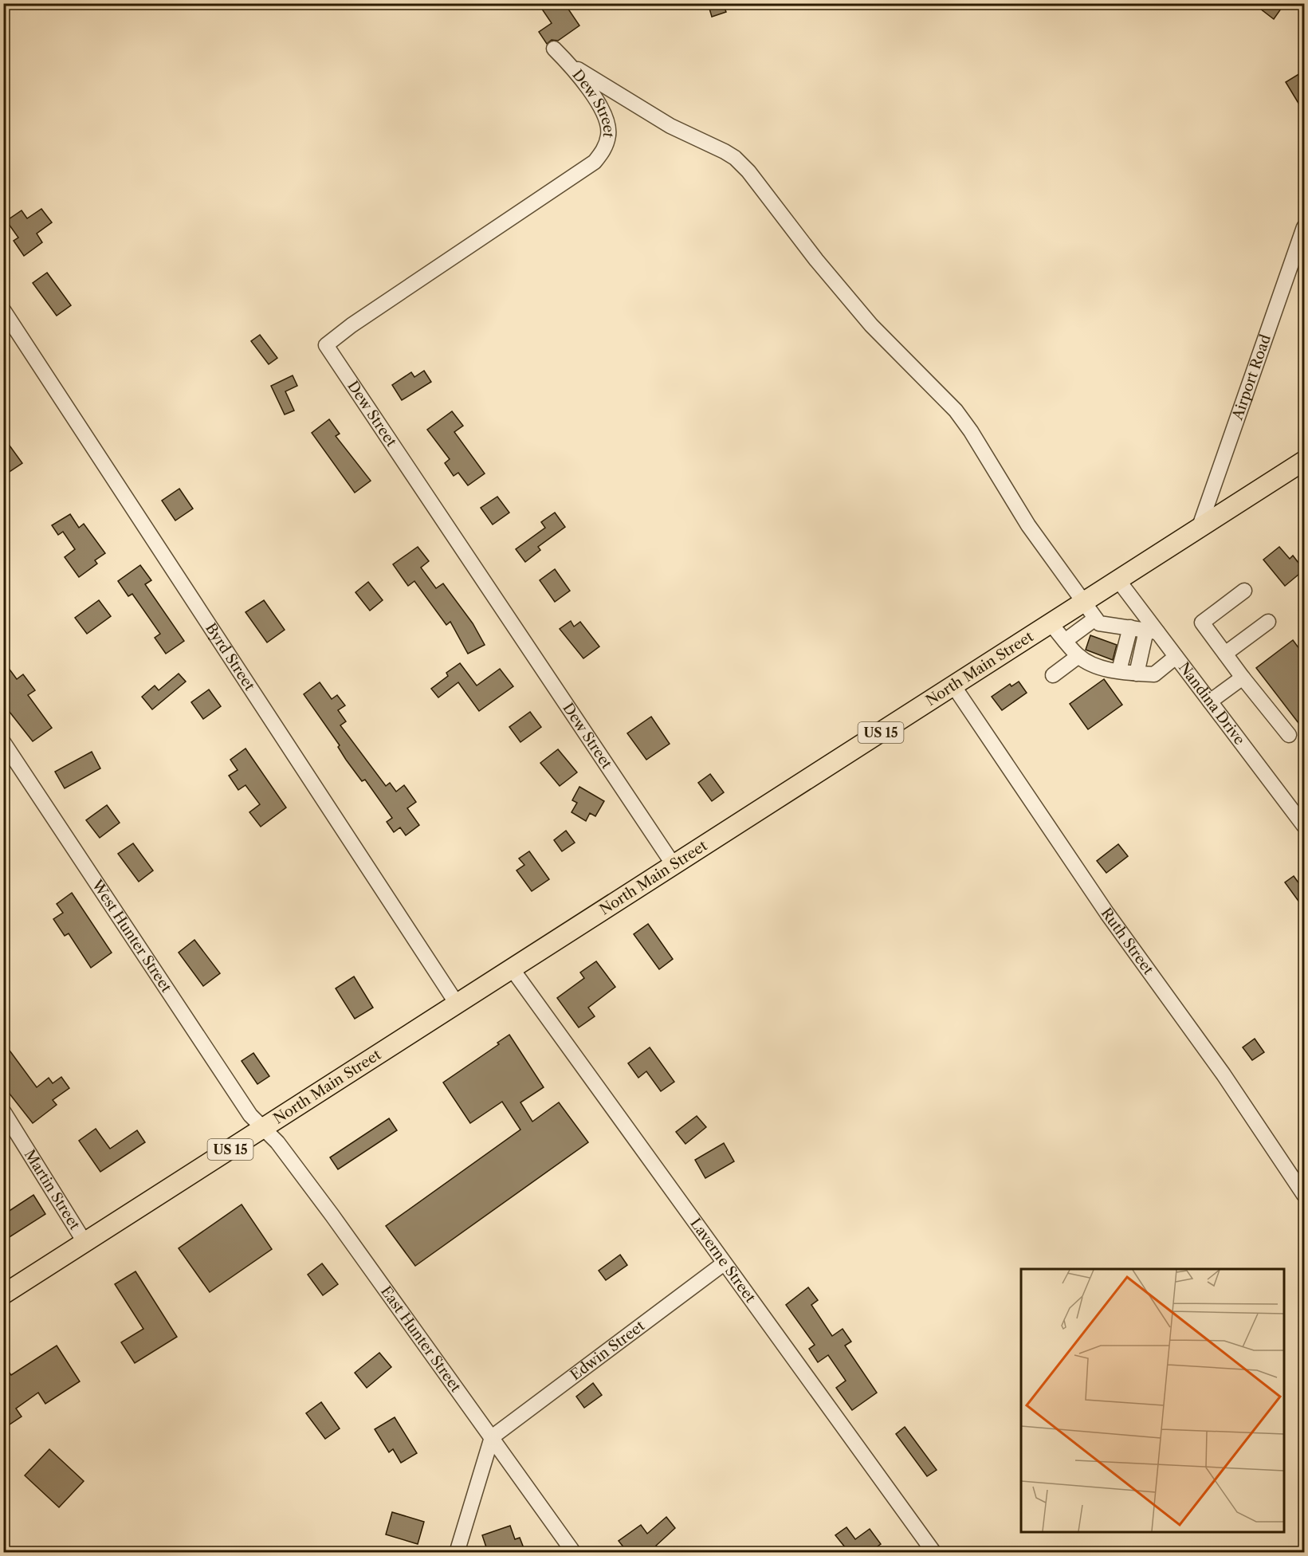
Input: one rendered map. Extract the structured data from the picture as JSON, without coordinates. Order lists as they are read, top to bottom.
{
  "streets": {
    "main road": ["North Main Street", "US 15"],
    "street": [
      "Dew Street",
      "Airport Road",
      "Byrd Street",
      "Nandina Drive",
      "West Hunter Street",
      "Ruth Street",
      "Martin Street",
      "Laverne Street",
      "East Hunter Street",
      "Edwin Street"
    ]
  },
  "crossings": [
    ["Dew Street", "North Main Street"],
    ["Airport Road", "North Main Street"],
    ["Byrd Street", "North Main Street"],
    ["North Main Street", "Nandina Drive"],
    ["North Main Street", "West Hunter Street"],
    ["North Main Street", "Ruth Street"],
    ["North Main Street", "Martin Street"],
    ["North Main Street", "Laverne Street"],
    ["North Main Street", "East Hunter Street"],
    ["West Hunter Street", "East Hunter Street"],
    ["Laverne Street", "Edwin Street"],
    ["East Hunter Street", "Edwin Street"]
  ]
}
